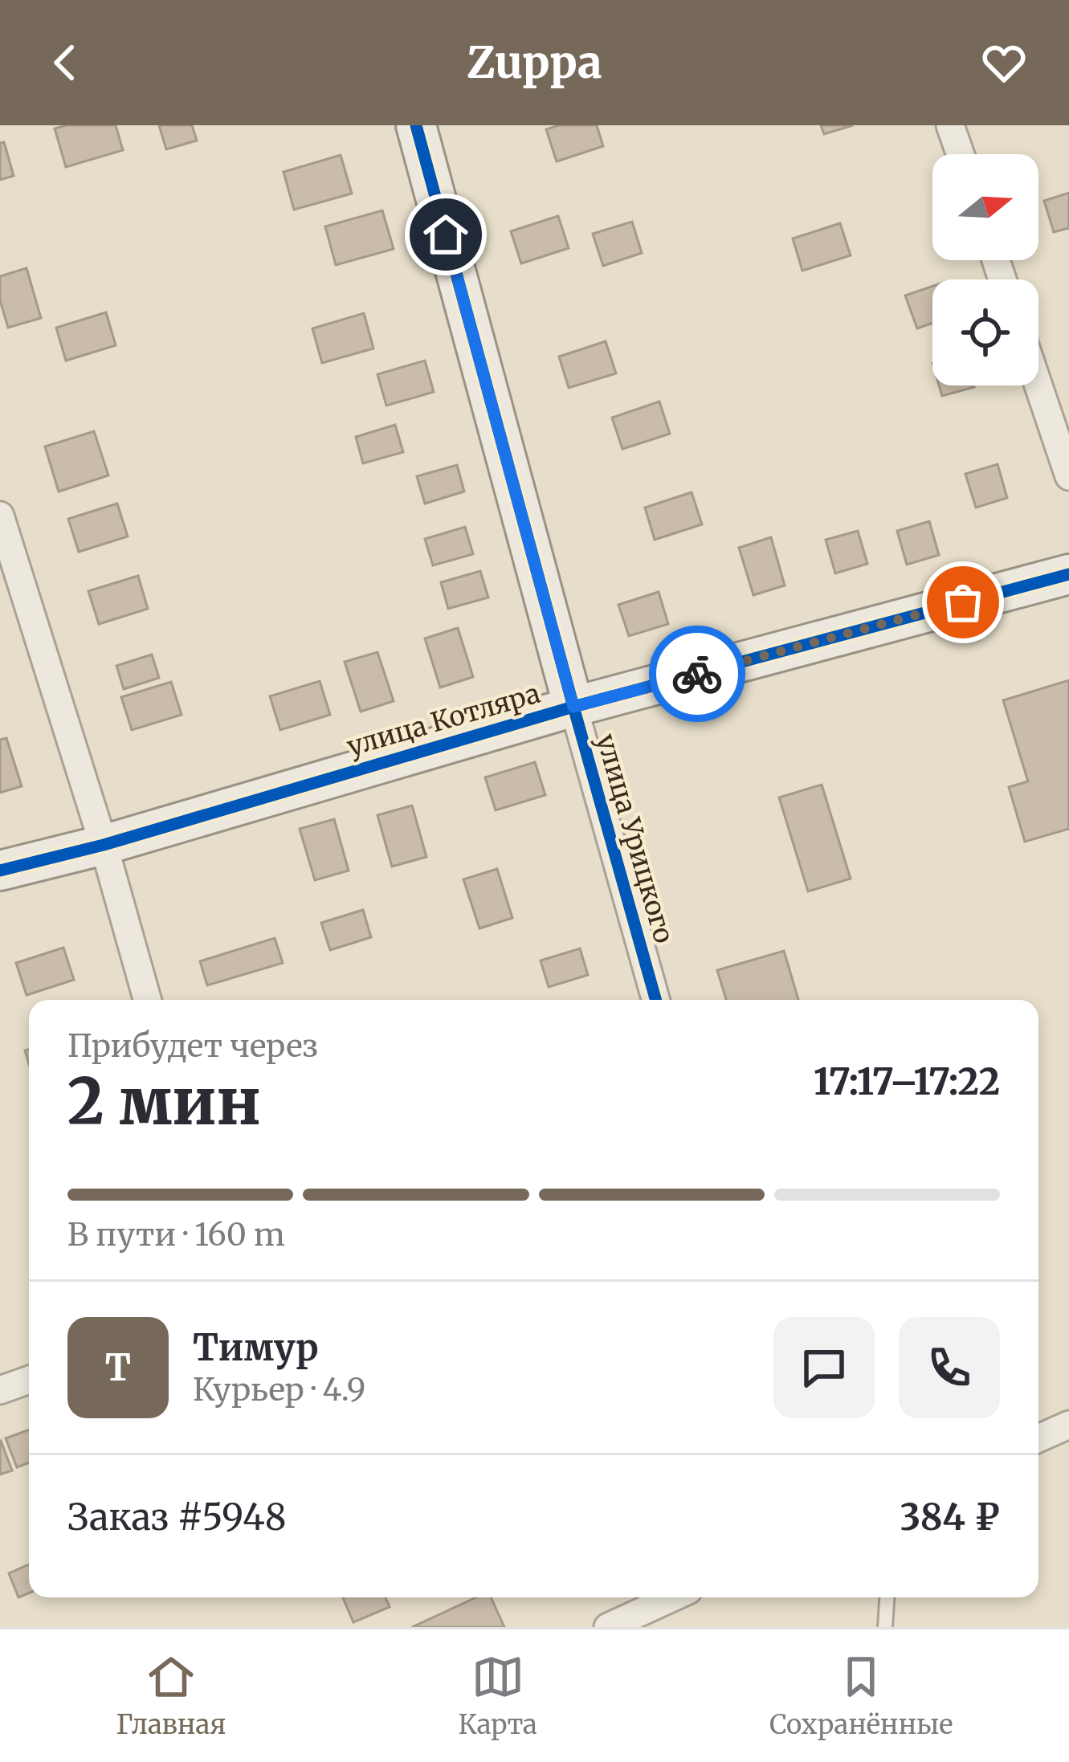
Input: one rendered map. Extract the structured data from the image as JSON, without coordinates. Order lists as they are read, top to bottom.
{
  "streets": {
    "street": ["улица Котляра", "улица Урицкого"]
  },
  "crossings": [
    ["улица Котляра", "улица Урицкого"]
  ],
  "north": "right",
  "page": {
    "header": "Zuppa",
    "heading": ["2 мин", "Прибудет через", "17:17–17:22"],
    "panel": [
      "Тимур",
      "Курьер · 4.9",
      "Заказ #5948",
      "384 ₽"
    ],
    "bar": "В пути · 160 m",
    "round": "Т",
    "tabs": ["Главная", "Карта", "Сохранённые"]
  }
}
